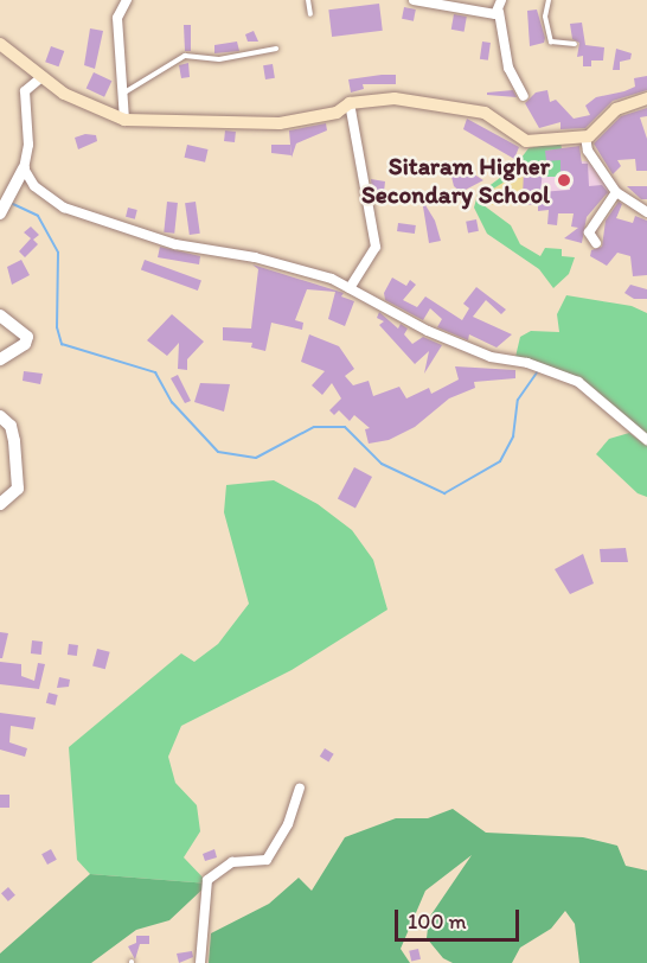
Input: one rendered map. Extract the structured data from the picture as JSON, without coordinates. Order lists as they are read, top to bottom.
{
  "places": ["Sitaram Higher Secondary School"],
  "scale_bar": "100 m"
}
